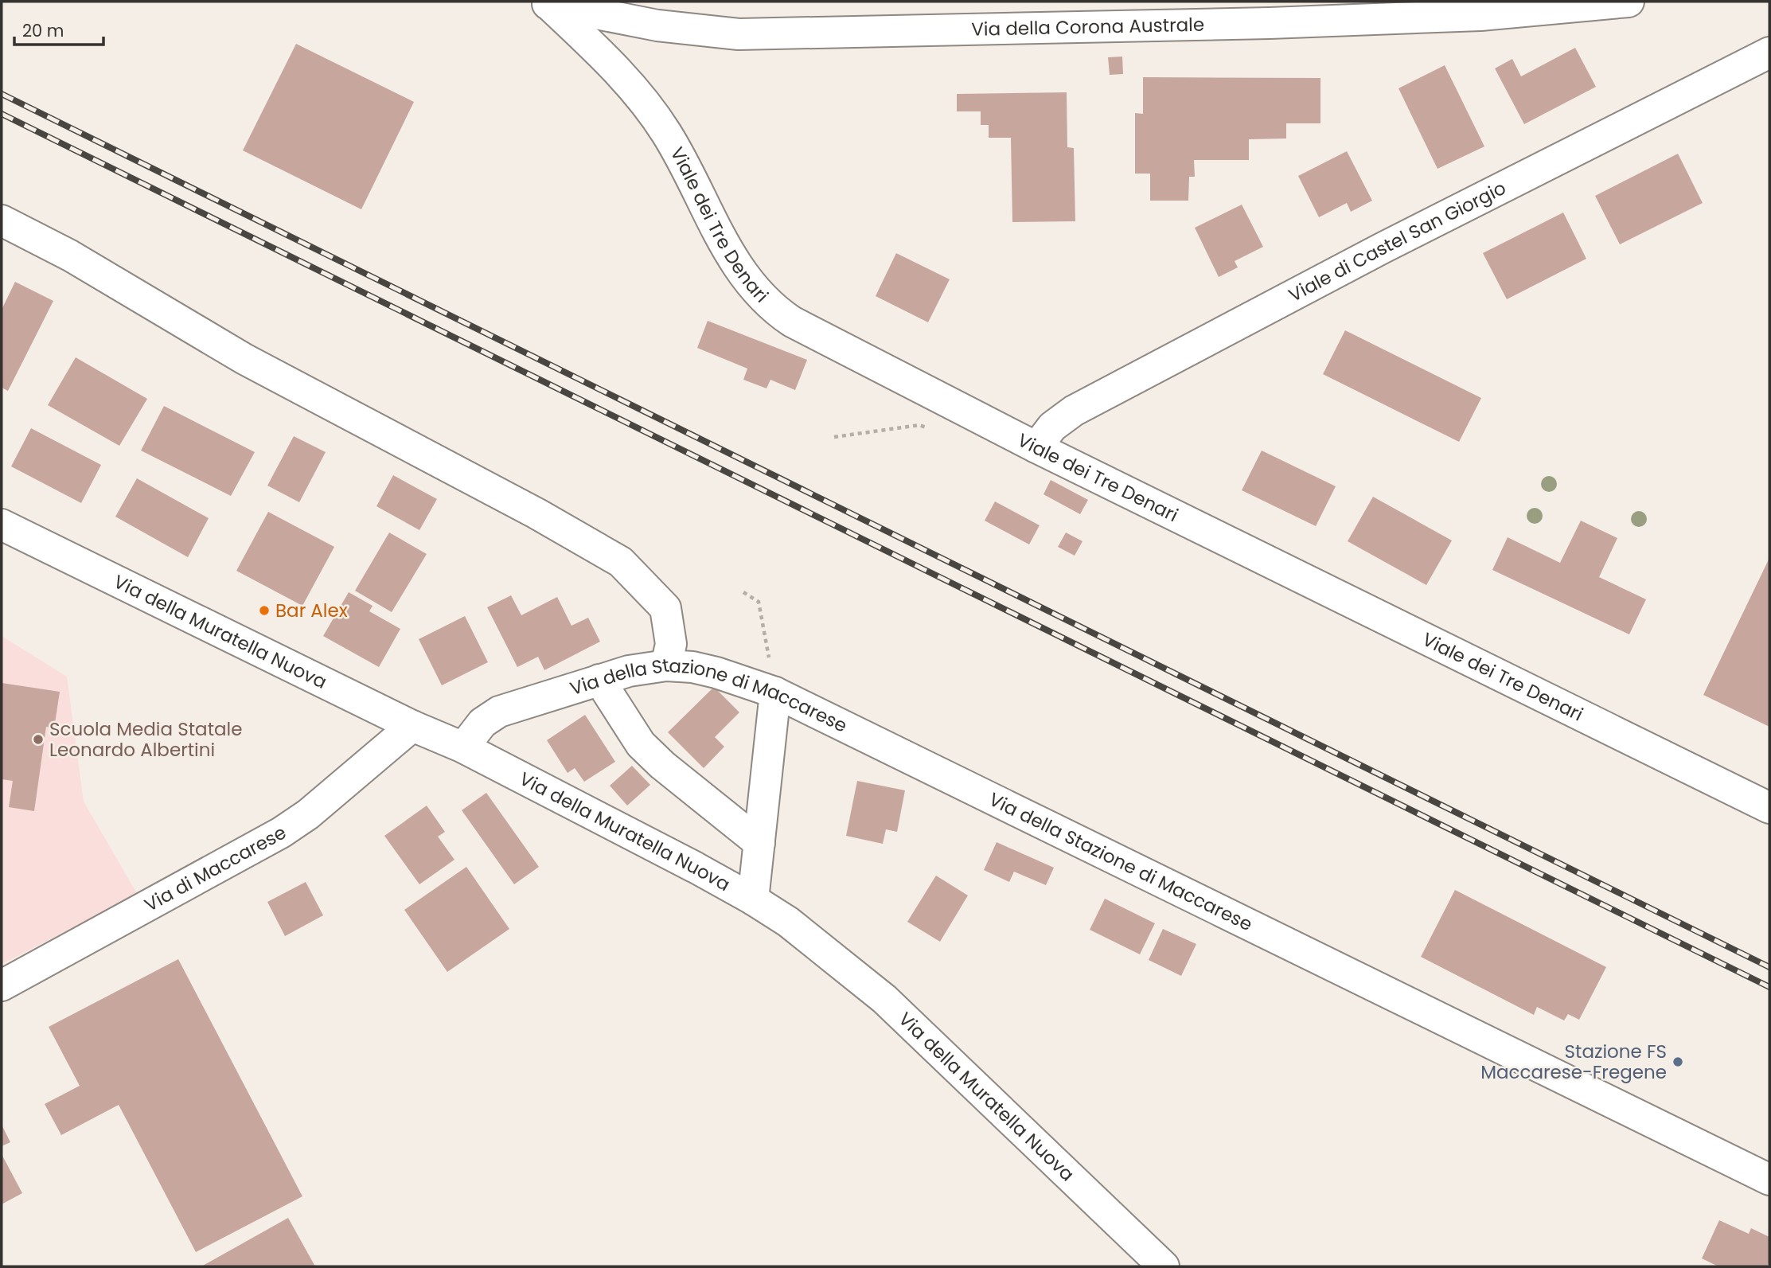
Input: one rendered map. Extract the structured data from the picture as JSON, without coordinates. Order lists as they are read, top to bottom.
{
  "streets": {
    "street": [
      "Via della Corona Australe",
      "Viale dei Tre Denari",
      "Viale di Castel San Giorgio",
      "Via della Muratella Nuova",
      "Via della Stazione di Maccarese",
      "Via di Maccarese"
    ]
  },
  "crossings": [
    ["Via della Corona Australe", "Viale dei Tre Denari"],
    ["Viale dei Tre Denari", "Viale di Castel San Giorgio"],
    ["Via della Muratella Nuova", "Via della Stazione di Maccarese"],
    ["Via della Muratella Nuova", "Via di Maccarese"]
  ],
  "places": ["Bar Alex", "Scuola Media Statale Leonardo Albertini", "Stazione FS Maccarese-Fregene"],
  "scale_bar": "20 m"
}
